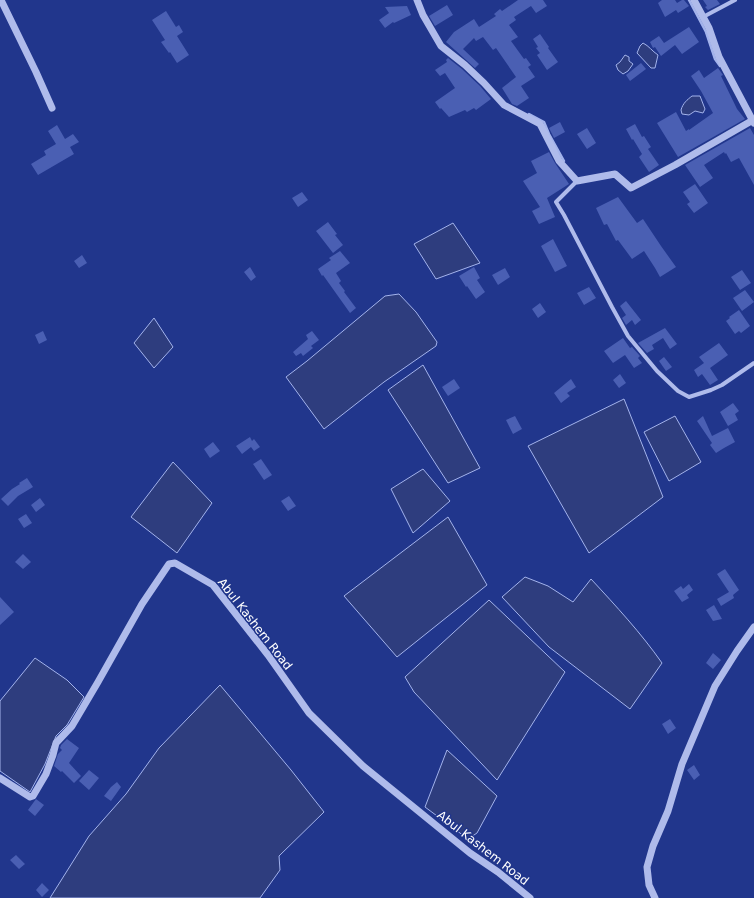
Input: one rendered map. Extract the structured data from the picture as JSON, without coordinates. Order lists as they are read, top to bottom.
{
  "streets": {
    "street": ["Abul Kashem Road"]
  }
}
